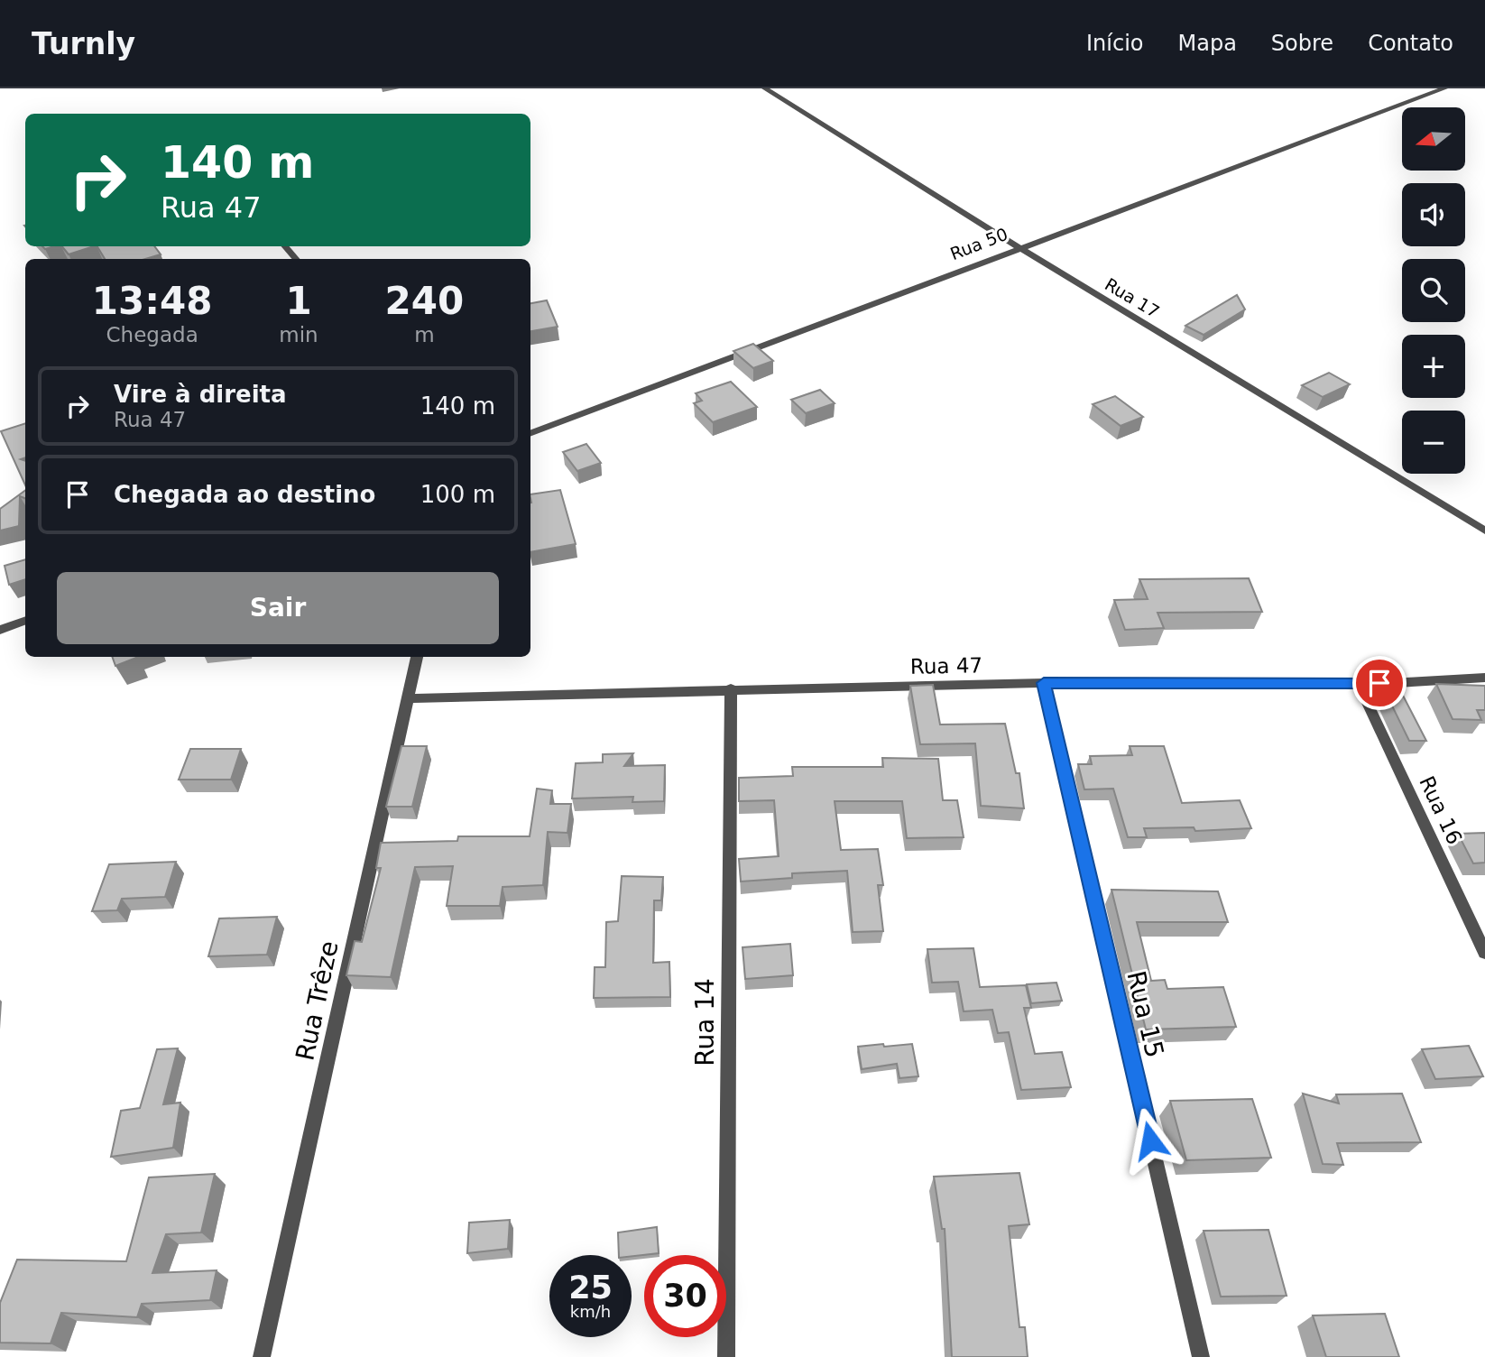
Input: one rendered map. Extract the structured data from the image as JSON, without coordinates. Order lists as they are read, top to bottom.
{
  "streets": {
    "street": [
      "Rua 50",
      "Rua 17",
      "Rua 47",
      "Rua 16",
      "Rua Trêze",
      "Rua 15",
      "Rua 14"
    ]
  },
  "crossings": [
    ["Rua 50", "Rua 17"],
    ["Rua 47", "Rua 16"],
    ["Rua 47", "Rua Trêze"],
    ["Rua 47", "Rua 15"],
    ["Rua 47", "Rua 14"]
  ],
  "north": "left",
  "page": {
    "header": "Turnly",
    "nav": [
      "Início",
      "Mapa",
      "Sobre",
      "Contato"
    ],
    "map_buttons": ["+", "−"],
    "turn": ["140 m", "Rua 47"],
    "eta": [
      "13:48",
      "Chegada",
      "1",
      "min",
      "240",
      "m"
    ],
    "list": [
      {
        "name": "Vire à direita",
        "note": "Rua 47",
        "value": "140 m"
      },
      {
        "name": "Chegada ao destino",
        "value": "100 m"
      }
    ],
    "buttons": "Sair",
    "speed": "25 km/h",
    "limit": "30"
  }
}
